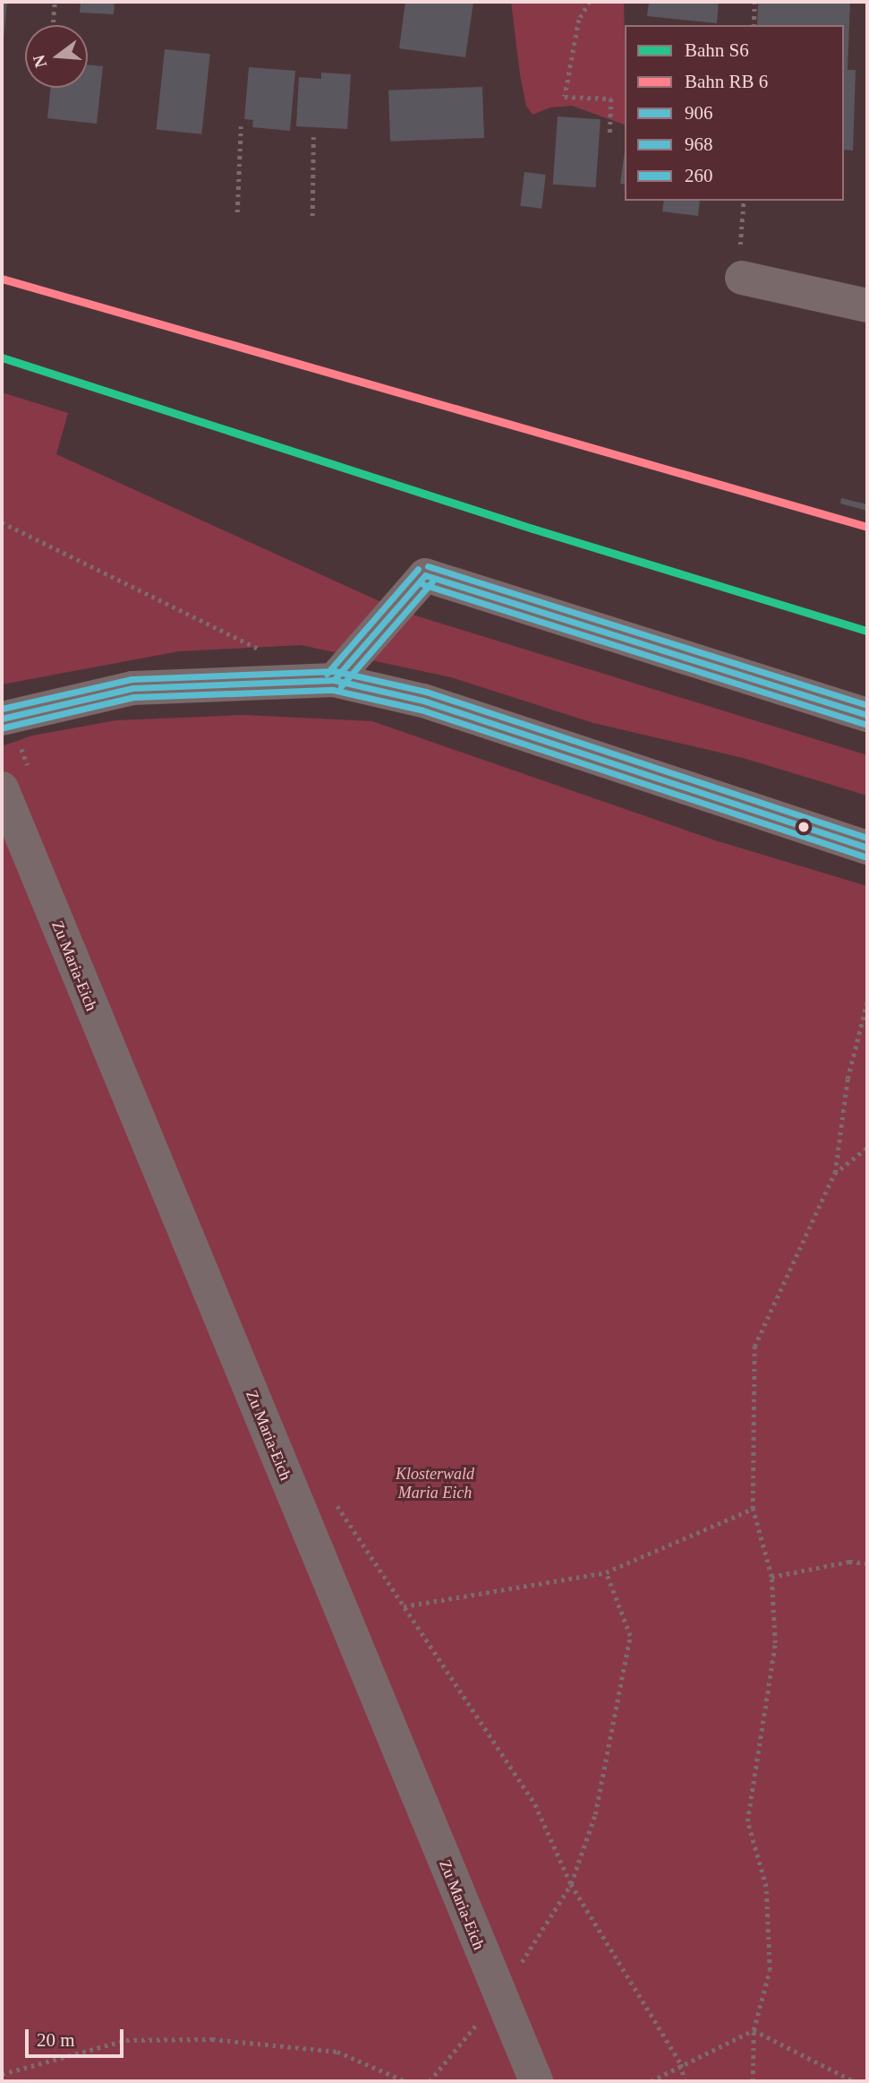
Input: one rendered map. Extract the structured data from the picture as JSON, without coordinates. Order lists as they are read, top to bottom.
{
  "streets": {
    "street": ["Zu Maria-Eich"]
  },
  "parks": ["Klosterwald Maria Eich"],
  "lines": [
    "rail line S6",
    "transit line 260",
    "transit line 906",
    "transit line 968"
  ],
  "legend": [
    "Bahn S6",
    "Bahn RB 6",
    "906",
    "968",
    "260"
  ],
  "scale_bar": "20 m",
  "north": "left"
}
